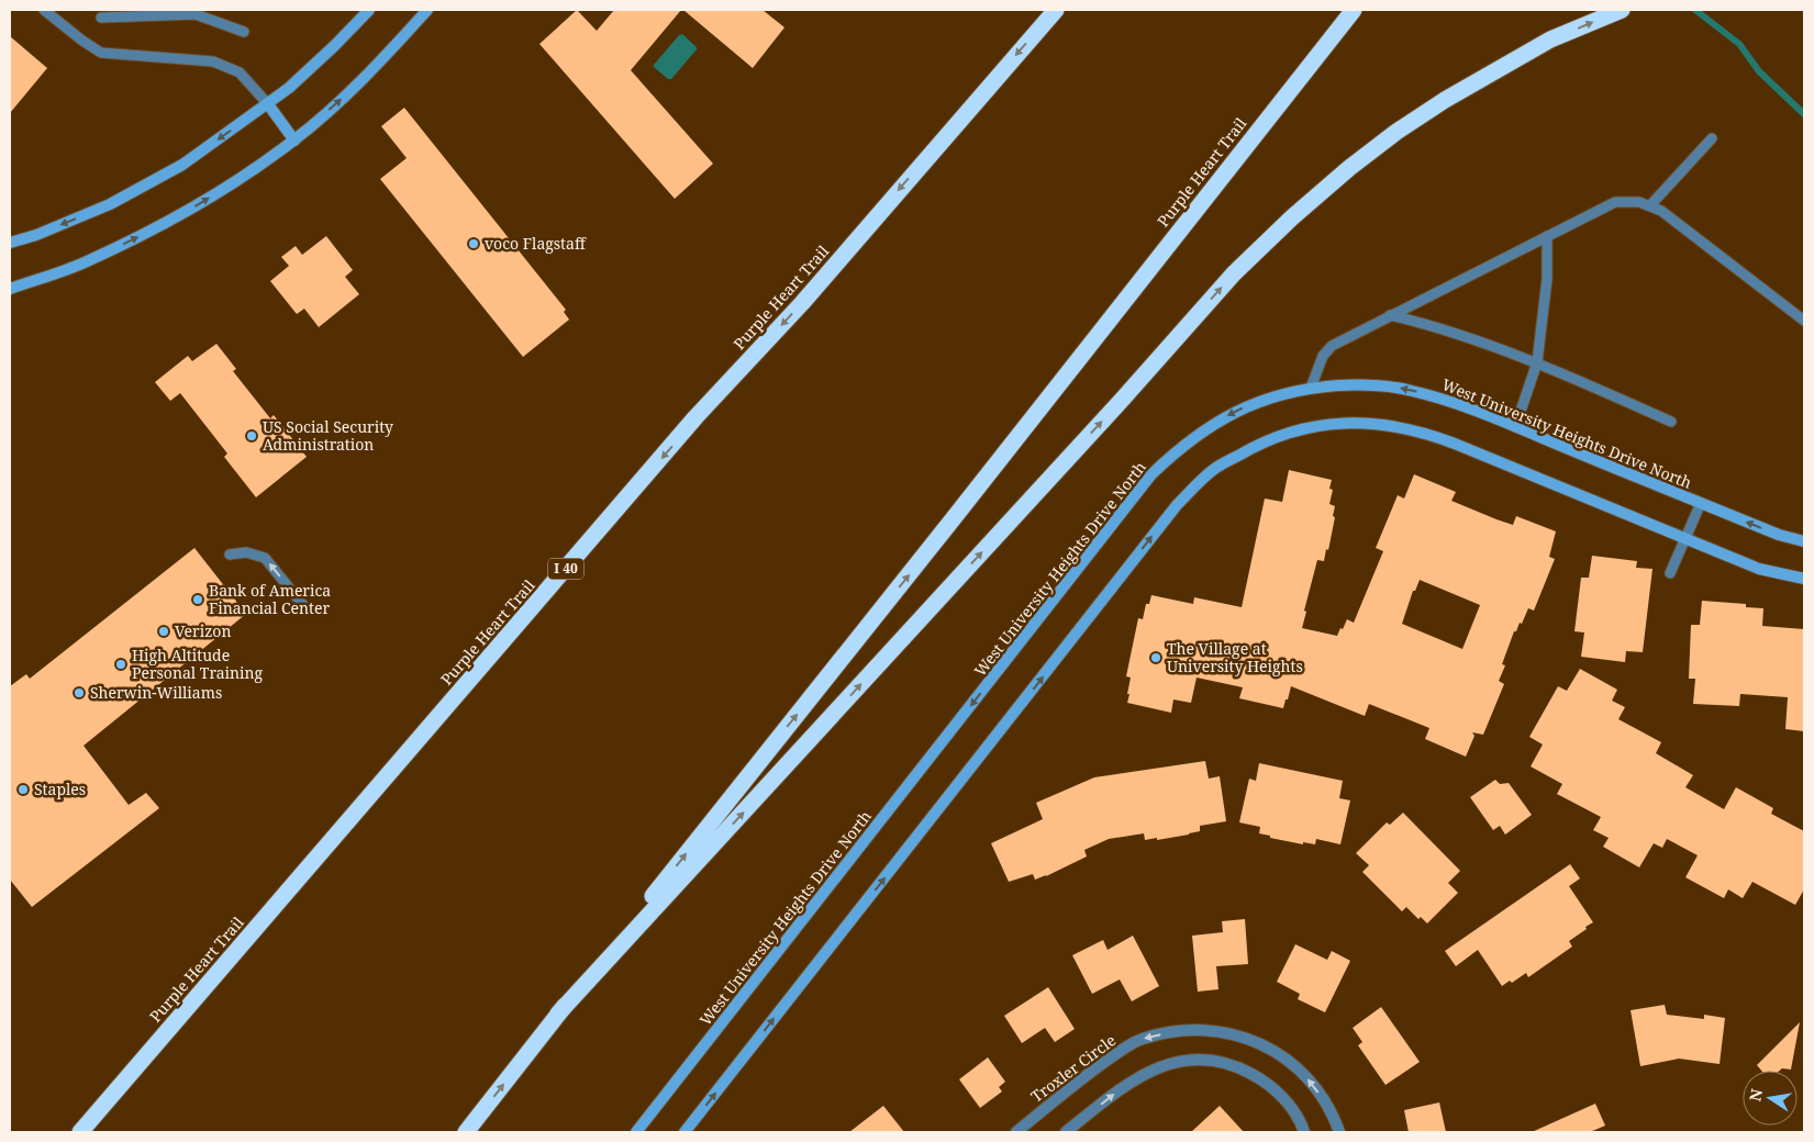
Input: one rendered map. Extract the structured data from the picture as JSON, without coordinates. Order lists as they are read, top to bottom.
{
  "streets": {
    "highway": ["Purple Heart Trail", "I 40"],
    "street": ["West University Heights Drive North", "Troxler Circle"]
  },
  "one_way": ["West University Heights Drive North", "Troxler Circle"],
  "places": [
    "voco Flagstaff",
    "US Social Security Administration",
    "Bank of America Financial Center",
    "Verizon",
    "The Village at University Heights",
    "High Altitude Personal Training",
    "Sherwin-Williams",
    "Staples"
  ],
  "north": "left"
}
